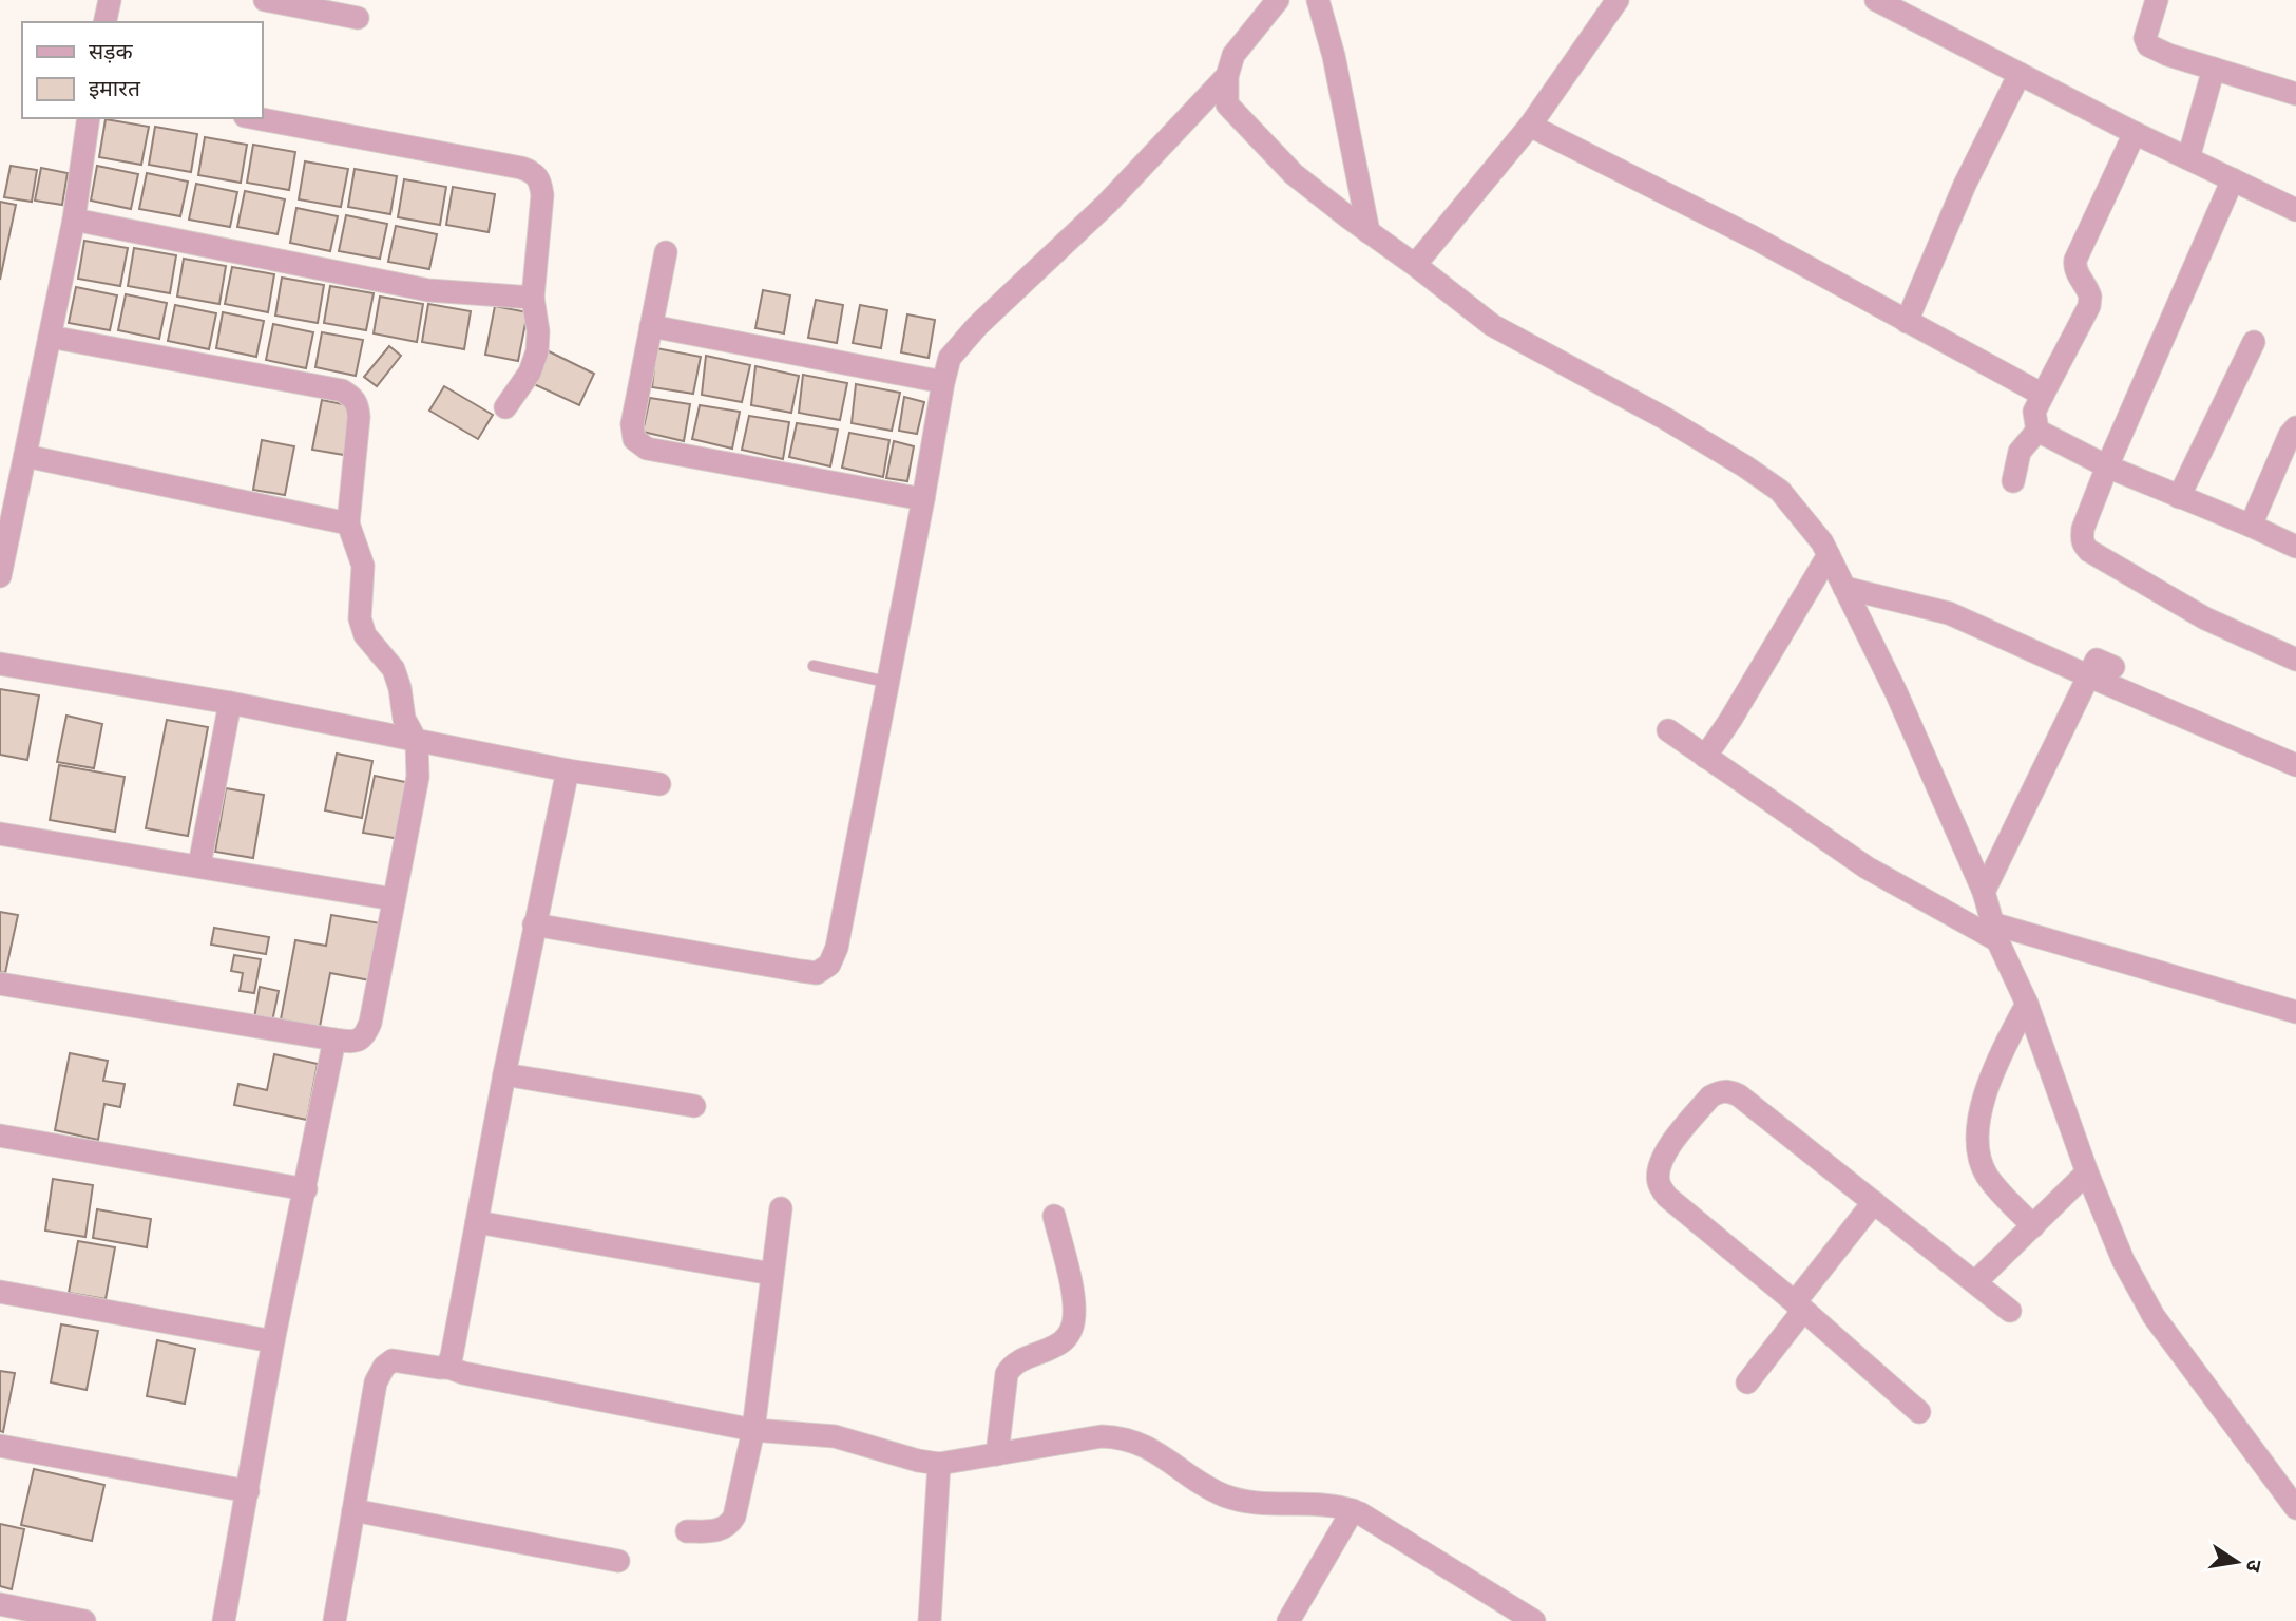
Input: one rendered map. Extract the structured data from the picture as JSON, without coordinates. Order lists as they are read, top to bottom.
{
  "legend": ["सड़क", "इमारत"],
  "north": "right"
}
